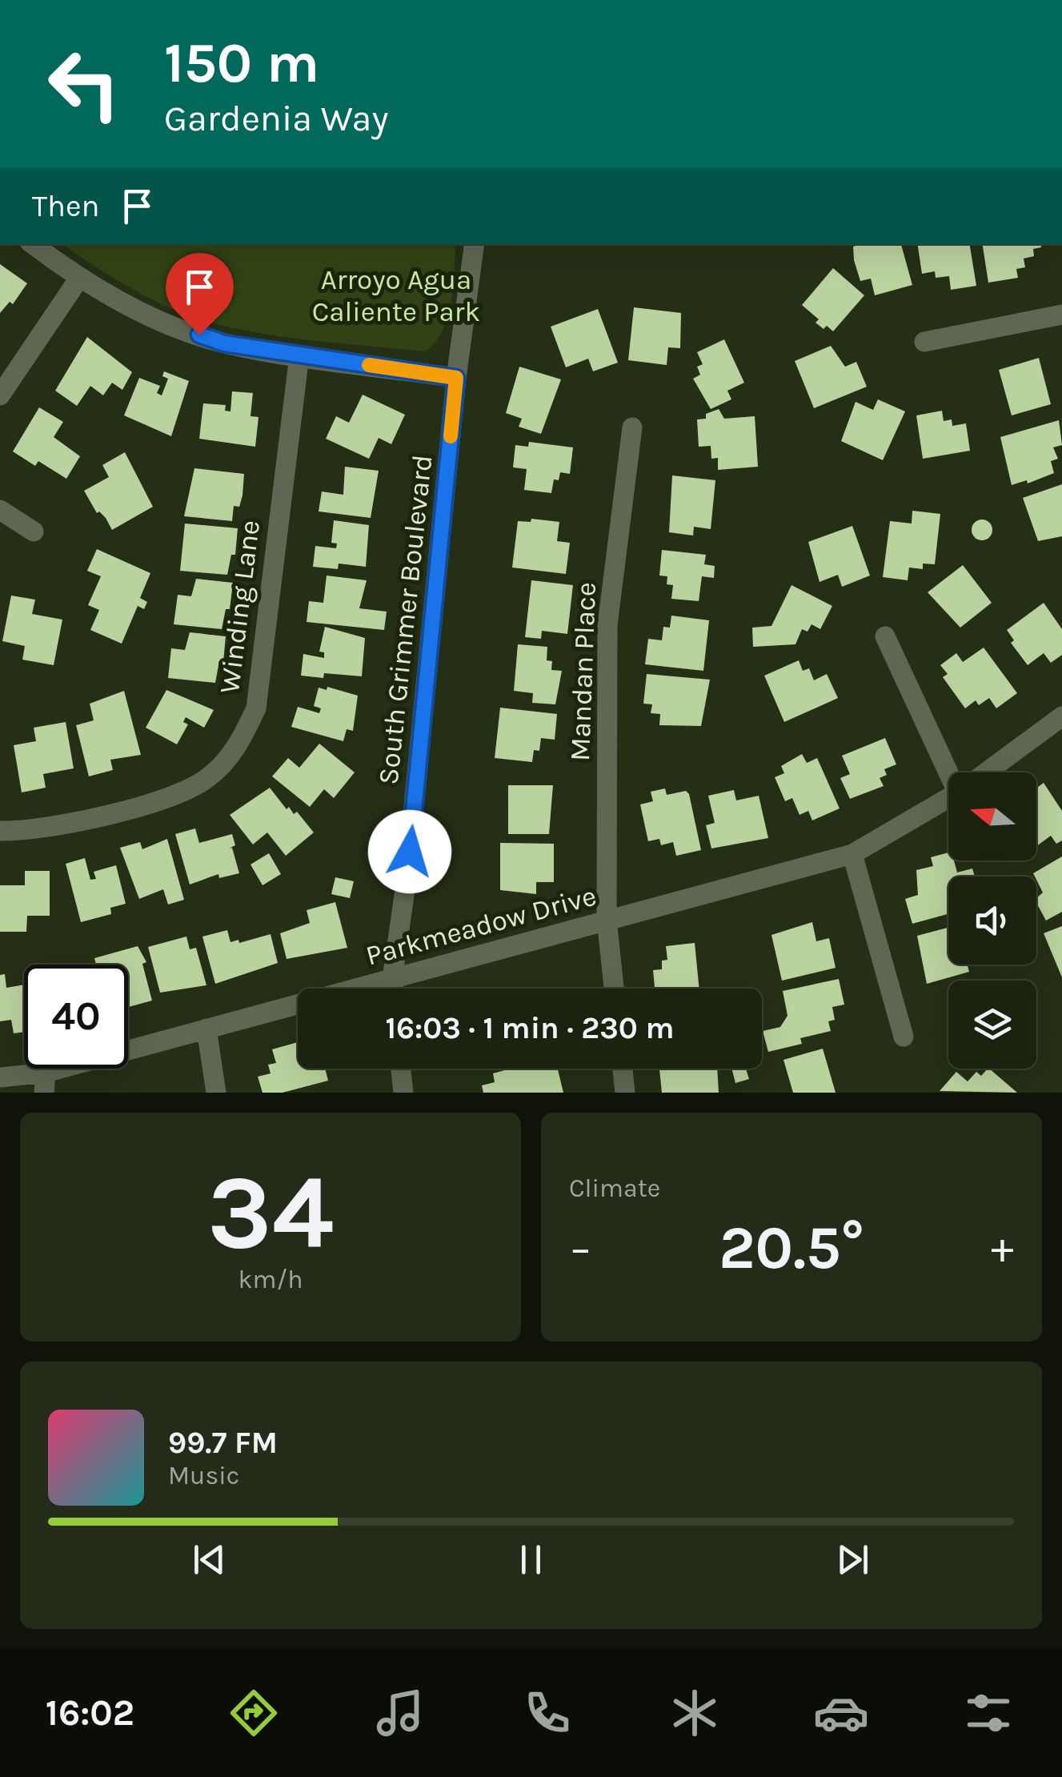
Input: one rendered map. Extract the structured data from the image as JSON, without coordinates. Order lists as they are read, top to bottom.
{
  "streets": {
    "street": [
      "Winding Lane",
      "South Grimmer Boulevard",
      "Mandan Place",
      "Parkmeadow Drive"
    ]
  },
  "crossings": [
    ["South Grimmer Boulevard", "Parkmeadow Drive"],
    ["Mandan Place", "Parkmeadow Drive"]
  ],
  "parks": ["Arroyo Agua Caliente Park"],
  "north": "left",
  "page": {
    "turn": ["150 m", "Gardenia Way"],
    "then": "Then",
    "limit": "40",
    "trip": "16:03 · 1 min · 230 m",
    "tile": [
      ["34", "km/h"],
      "Climate"
    ],
    "heat": ["−", "20.5°", "+"],
    "song": ["99.7 FM", "Music"],
    "tabs": "16:02"
  }
}
